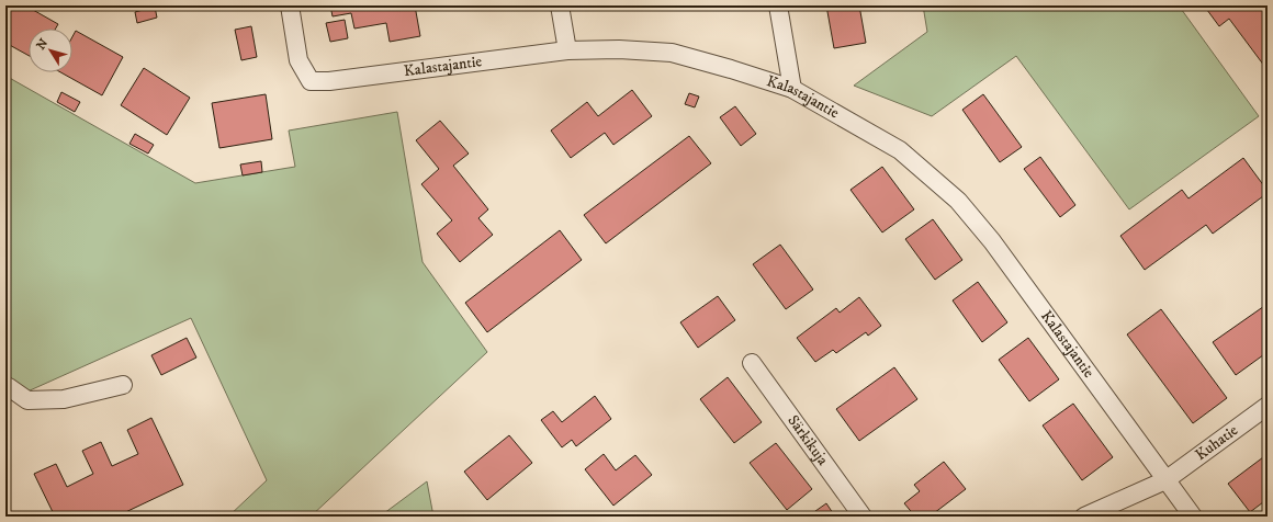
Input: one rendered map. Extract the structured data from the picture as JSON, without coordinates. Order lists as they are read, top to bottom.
{
  "streets": {
    "street": ["Kalastajantie", "Särkikuja", "Kuhatie"]
  },
  "crossings": [
    ["Kalastajantie", "Kuhatie"]
  ],
  "north": "top left"
}
